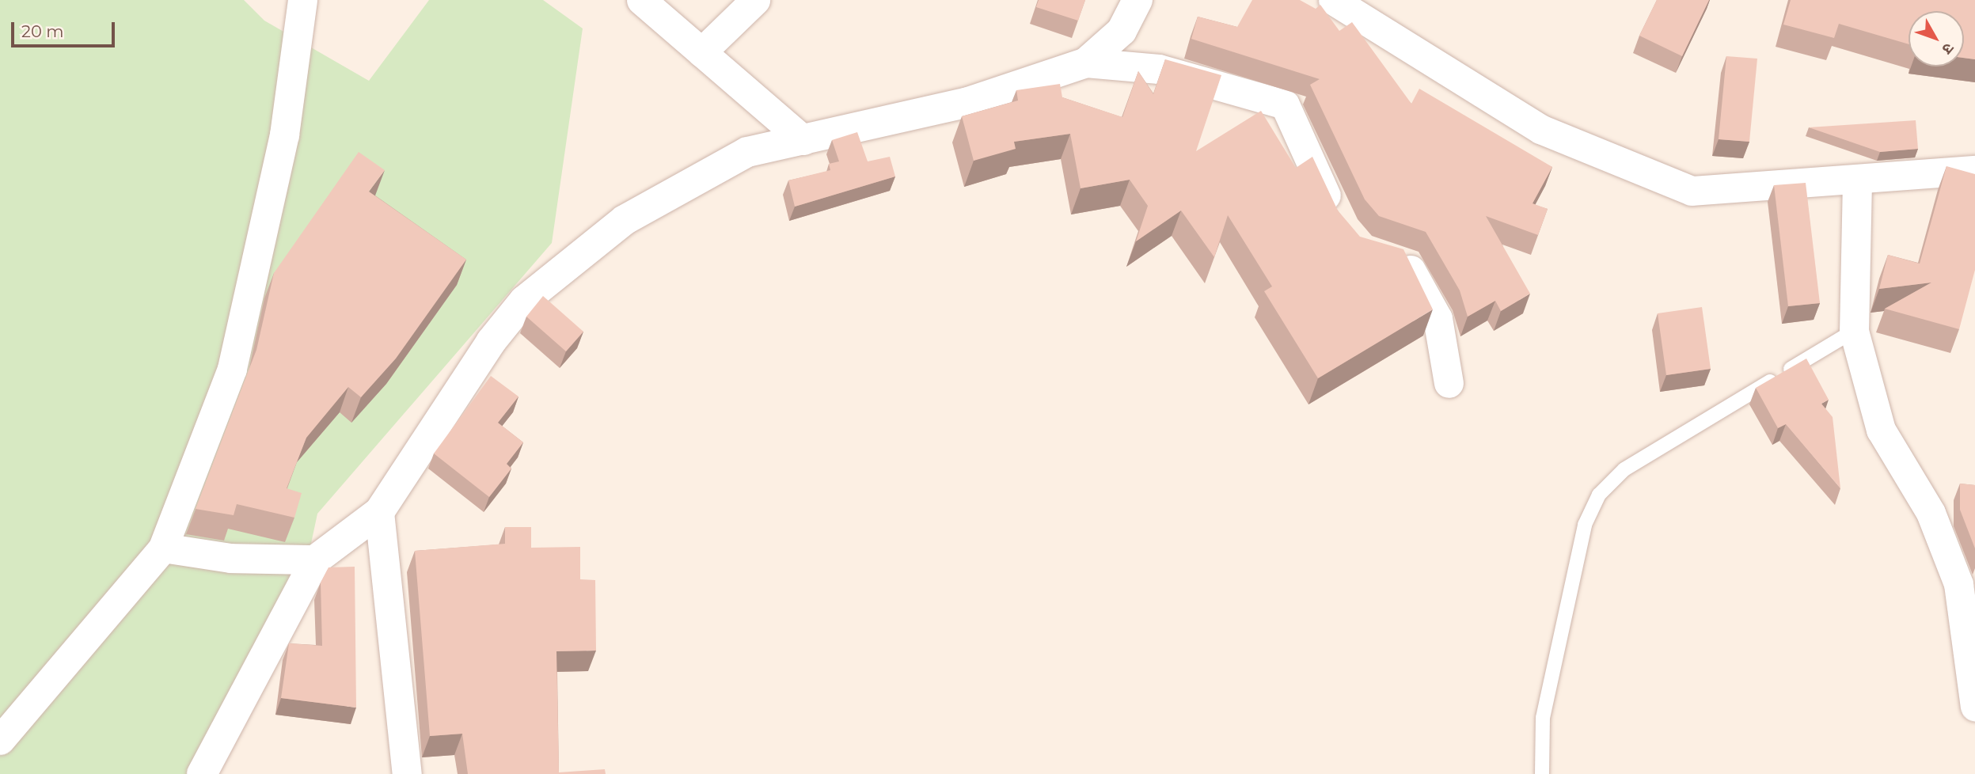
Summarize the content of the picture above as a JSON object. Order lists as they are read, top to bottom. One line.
{"scale_bar":"20 m","north":"bottom right"}
